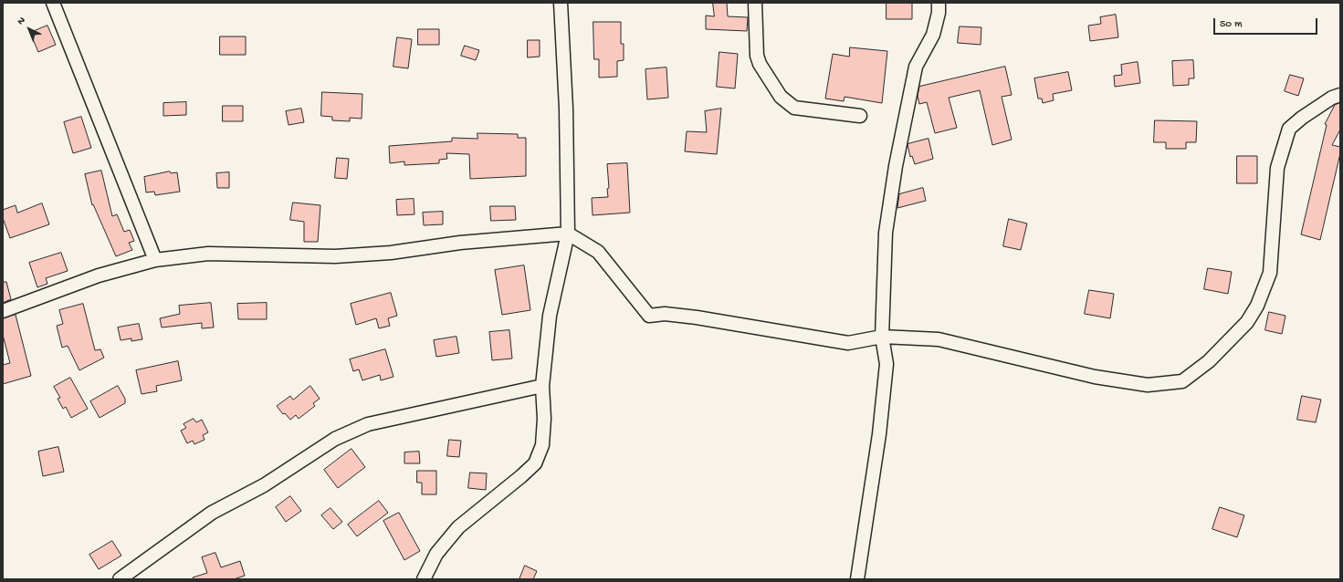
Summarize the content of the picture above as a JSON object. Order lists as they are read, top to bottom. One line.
{"scale_bar":"50 m","north":"top left"}
